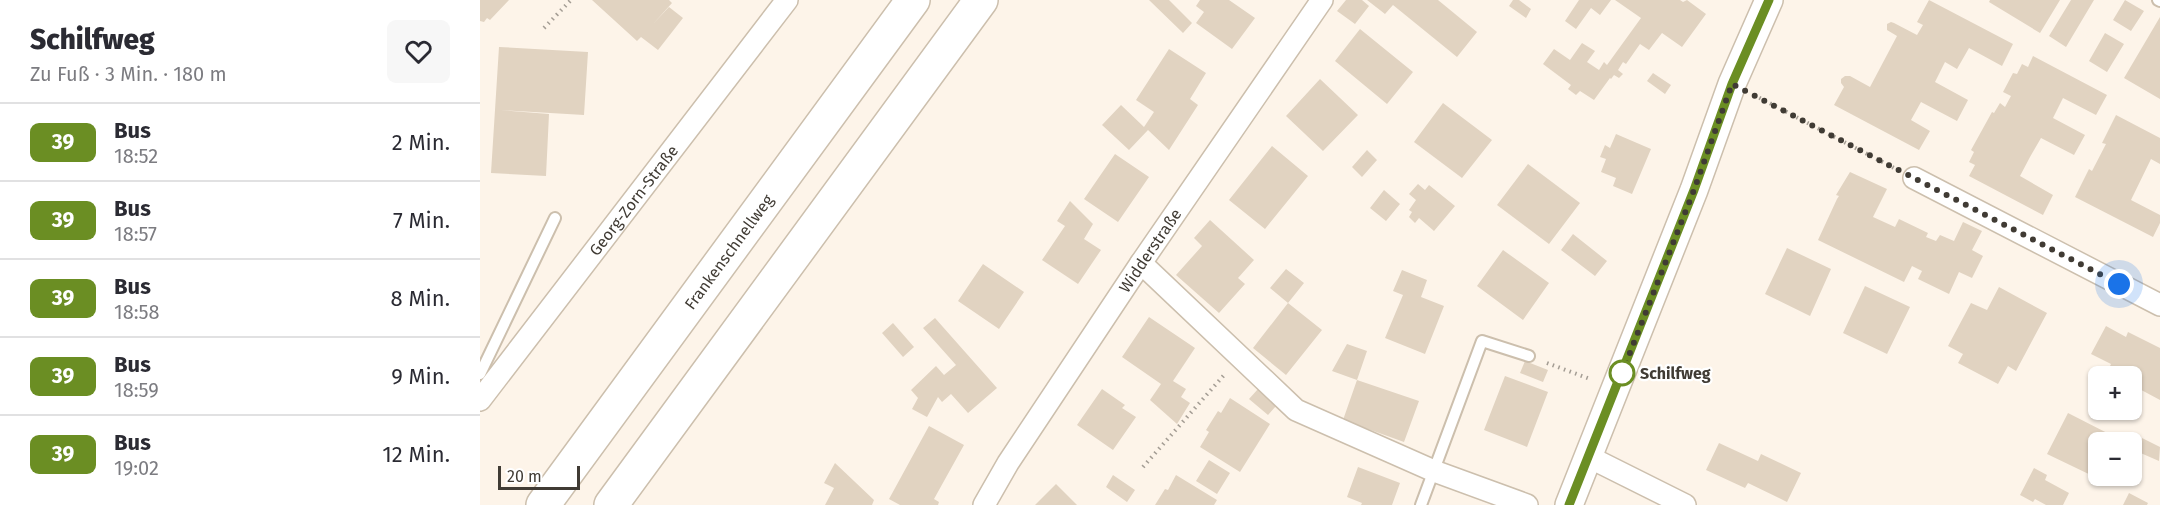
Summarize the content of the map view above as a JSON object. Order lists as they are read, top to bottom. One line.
{"streets":{"highway":["Frankenschnellweg"],"street":["Georg-Zorn-Straße","Widderstraße"]},"places":["Schilfweg"],"lines":["bus line 39"],"scale_bar":"20 m","page":{"heading":["Schilfweg","Zu Fuß · 3 Min. · 180 m"],"list":[{"mark":"39","name":"Bus","note":"18:52","value":"2 Min."},{"mark":"39","name":"Bus","note":"18:57","value":"7 Min."},{"mark":"39","name":"Bus","note":"18:58","value":"8 Min."},{"mark":"39","name":"Bus","note":"18:59","value":"9 Min."},{"mark":"39","name":"Bus","note":"19:02","value":"12 Min."}],"map_buttons":["+","−"],"scale":"20 m"}}
